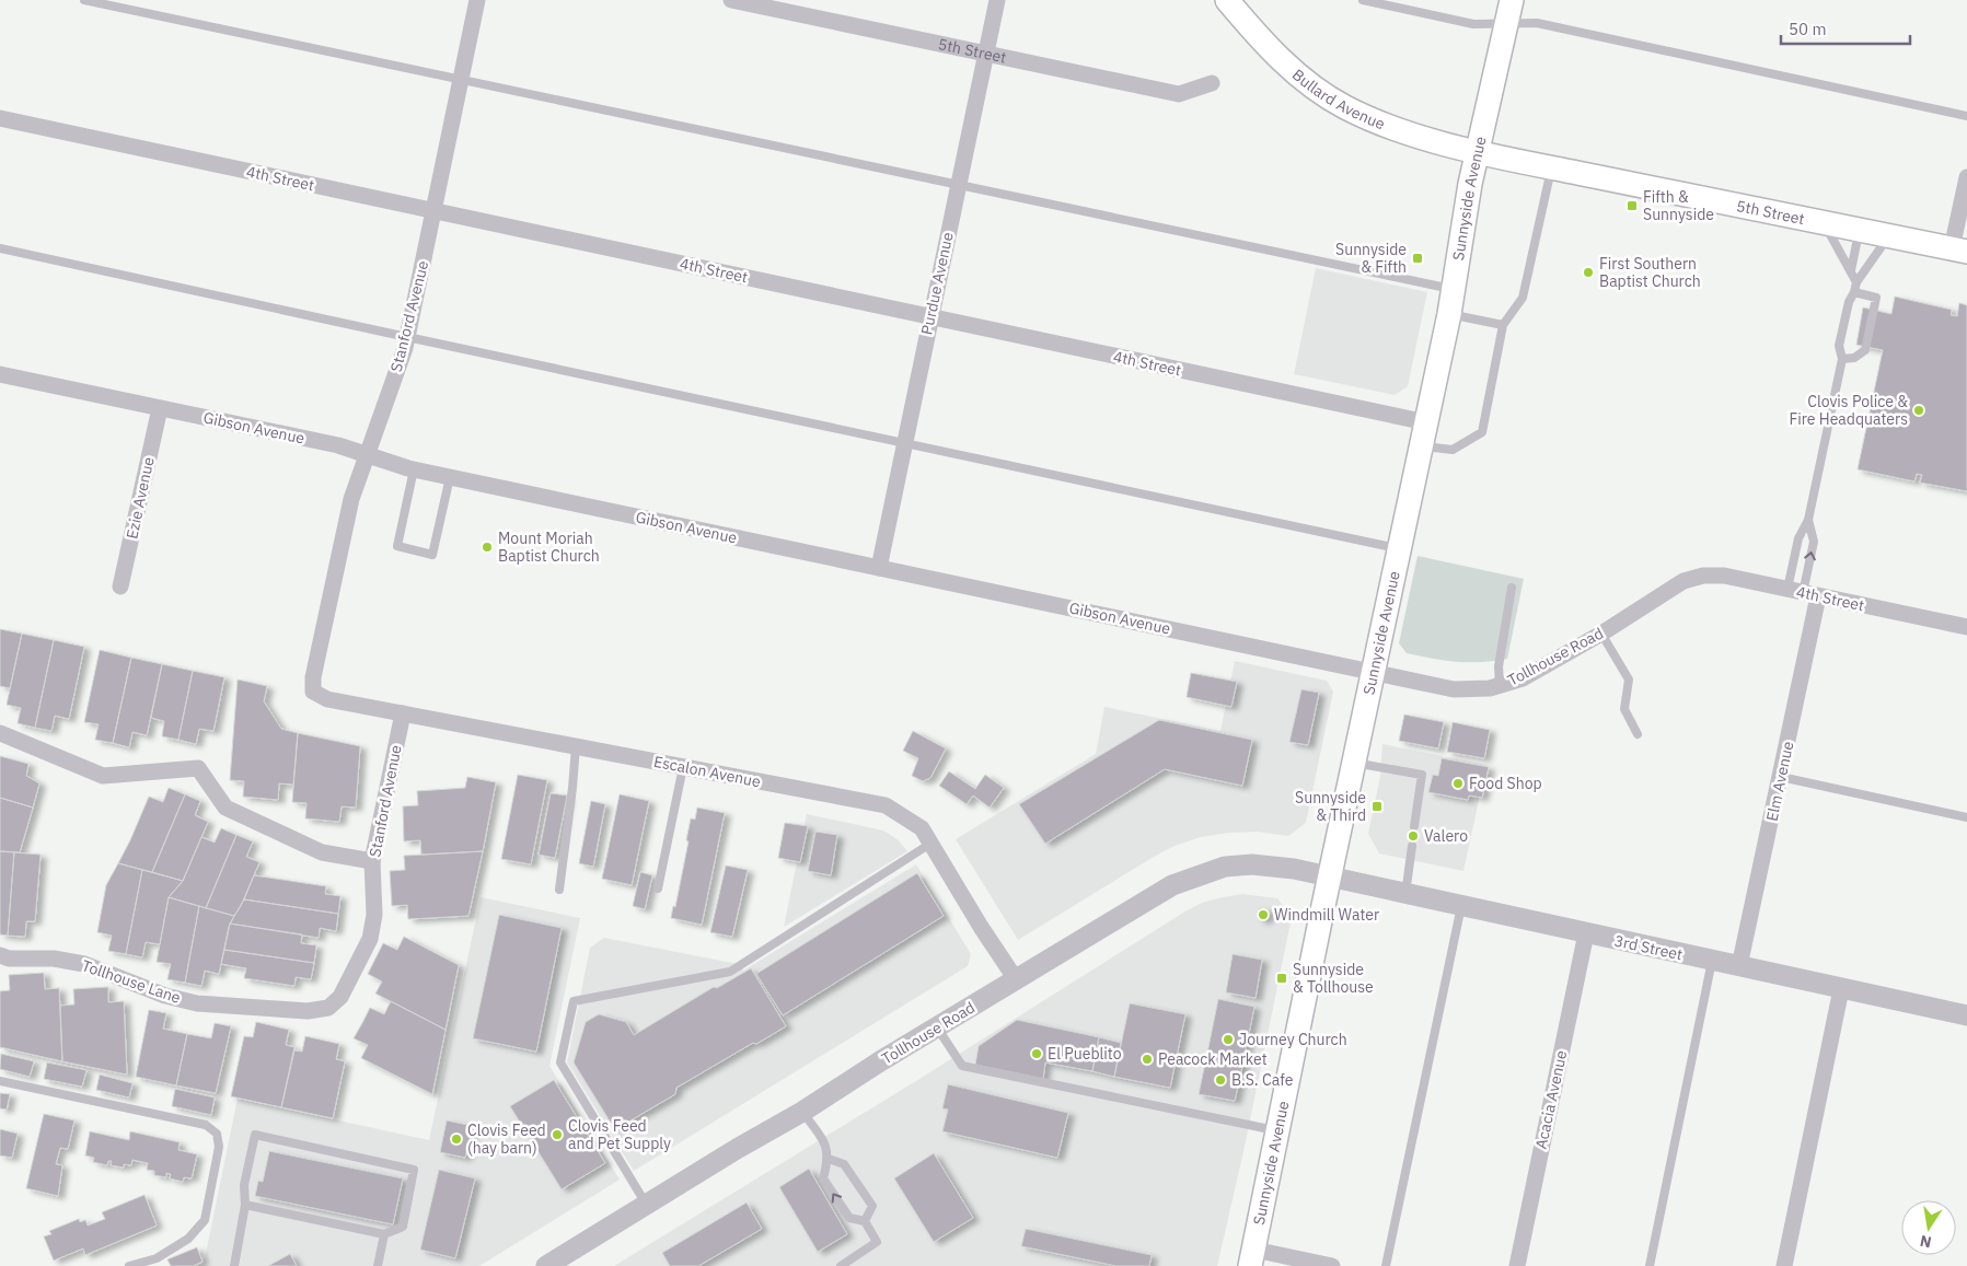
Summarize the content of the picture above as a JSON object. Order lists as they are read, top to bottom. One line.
{"streets":{"main road":["5th Street","Bullard Avenue","Sunnyside Avenue"],"street":["4th Street","Purdue Avenue","Stanford Avenue","Gibson Avenue","Ezie Avenue","Tollhouse Road","Escalon Avenue","Elm Avenue","3rd Street","Tollhouse Lane","Acacia Avenue"]},"crossings":[["5th Street","Bullard Avenue"],["5th Street","Sunnyside Avenue"],["5th Street","Purdue Avenue"],["Bullard Avenue","Sunnyside Avenue"],["4th Street","Sunnyside Avenue"],["4th Street","Purdue Avenue"],["4th Street","Stanford Avenue"],["4th Street","Tollhouse Road"],["4th Street","Elm Avenue"],["Sunnyside Avenue","Gibson Avenue"],["Sunnyside Avenue","Tollhouse Road"],["Sunnyside Avenue","3rd Street"],["Purdue Avenue","Gibson Avenue"],["Stanford Avenue","Gibson Avenue"],["Stanford Avenue","Escalon Avenue"],["Stanford Avenue","Tollhouse Lane"],["Gibson Avenue","Ezie Avenue"],["Gibson Avenue","Tollhouse Road"],["Tollhouse Road","Escalon Avenue"],["Tollhouse Road","3rd Street"],["Elm Avenue","3rd Street"],["3rd Street","Acacia Avenue"]],"places":{"transit":["Fifth & Sunnyside","Sunnyside & Fifth","Sunnyside & Third","Sunnyside & Tollhouse"],"other":["First Southern Baptist Church","Clovis Police & Fire Headquaters","Mount Moriah Baptist Church","Food Shop","Valero","Windmill Water","Journey Church","El Pueblito","Peacock Market","B.S. Cafe","Clovis Feed and Pet Supply","Clovis Feed (hay barn)"]},"scale_bar":"50 m","north":"bottom"}
